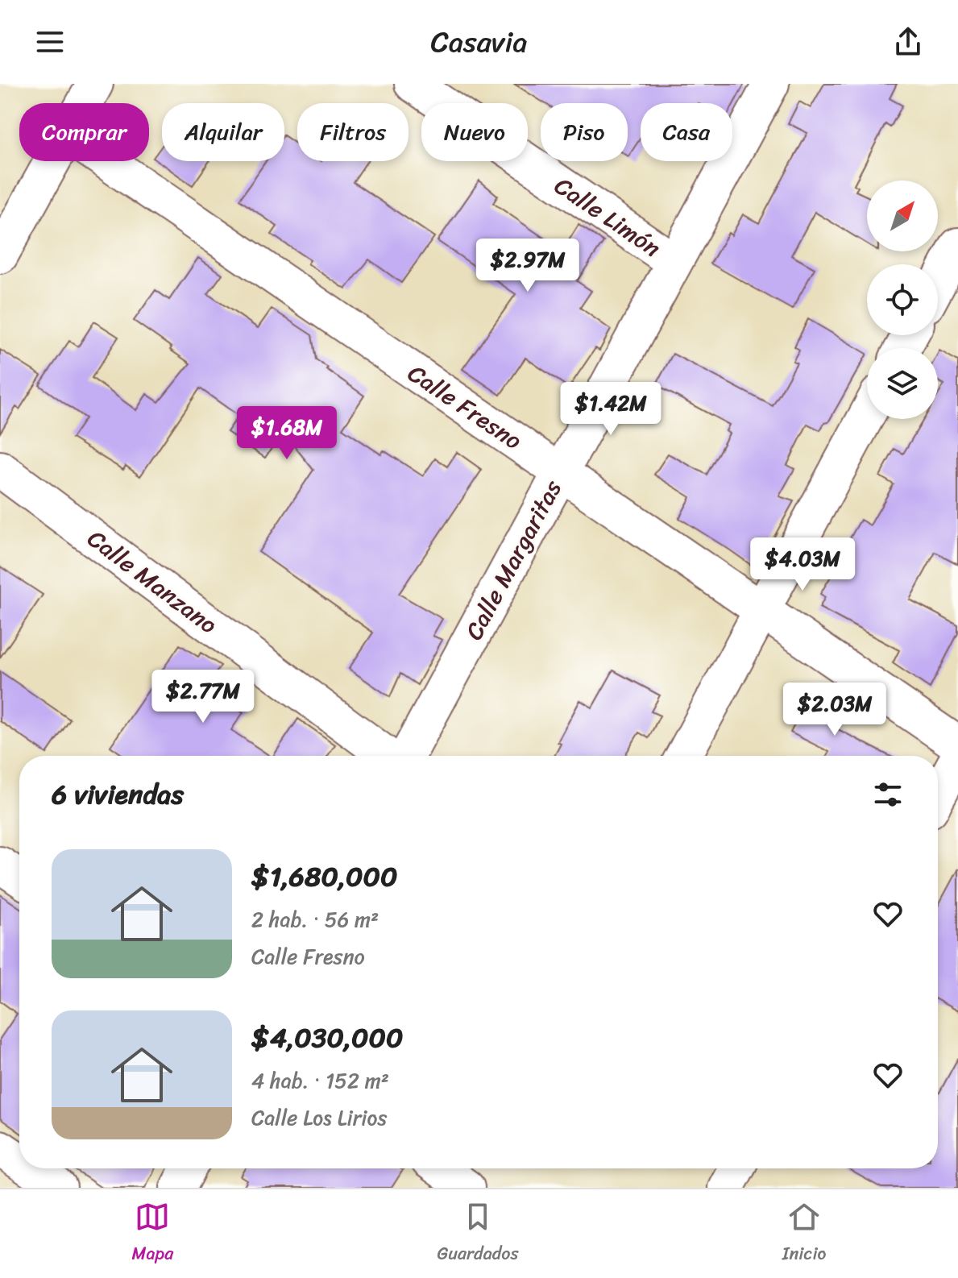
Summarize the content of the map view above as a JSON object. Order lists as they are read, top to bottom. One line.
{"streets":{"street":["Calle Limón","Calle Fresno","Calle Margaritas","Calle Manzano"]},"crossings":[["Calle Limón","Calle Margaritas"],["Calle Fresno","Calle Margaritas"]],"north":"top right","page":{"header":"Casavia","chip":["Comprar","Alquilar","Filtros","Nuevo","Piso","Casa"],"price":["$2.97M","$1.42M","$1.68M","$4.03M","$2.77M","$2.03M"],"heading":"6 viviendas","list":[{"name":"$1,680,000","note":"2 hab. · 56 m² · Calle Fresno"},{"name":"$4,030,000","note":"4 hab. · 152 m² · Calle Los Lirios"}],"tabs":["Mapa","Guardados","Inicio"]}}
